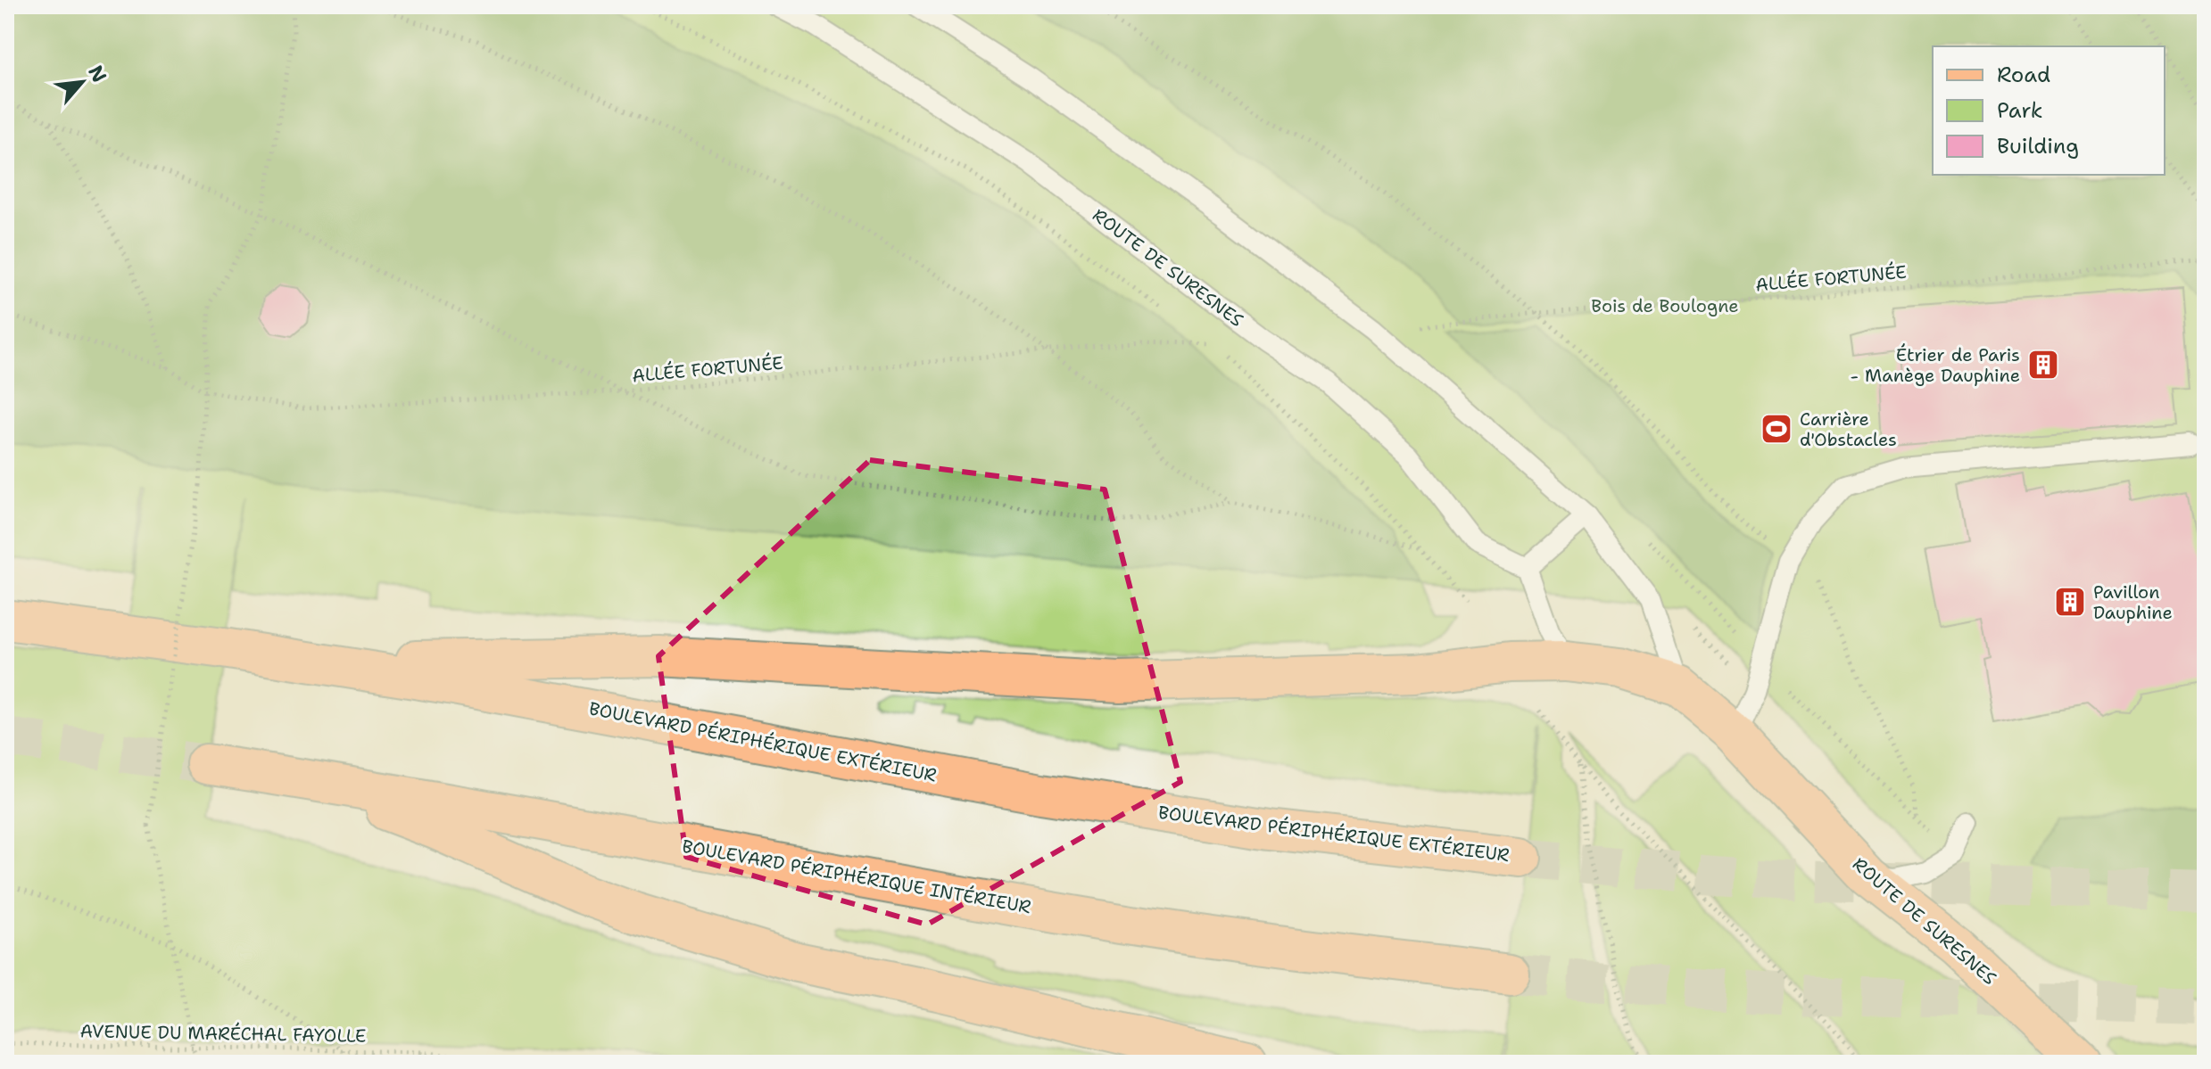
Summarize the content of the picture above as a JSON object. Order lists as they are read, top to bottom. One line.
{"streets":{"main road":["ROUTE DE SURESNES","BOULEVARD PÉRIPHÉRIQUE EXTÉRIEUR","BOULEVARD PÉRIPHÉRIQUE INTÉRIEUR"],"path":["ALLÉE FORTUNÉE","AVENUE DU MARÉCHAL FAYOLLE"]},"crossings":[["ROUTE DE SURESNES","BOULEVARD PÉRIPHÉRIQUE EXTÉRIEUR"]],"parks":["Bois de Boulogne"],"places":{"building":["Étrier de Paris - Manège Dauphine","Pavillon Dauphine"],"sports":["Carrière d'Obstacles"]},"legend":["Road","Park","Building"],"north":"top right"}
